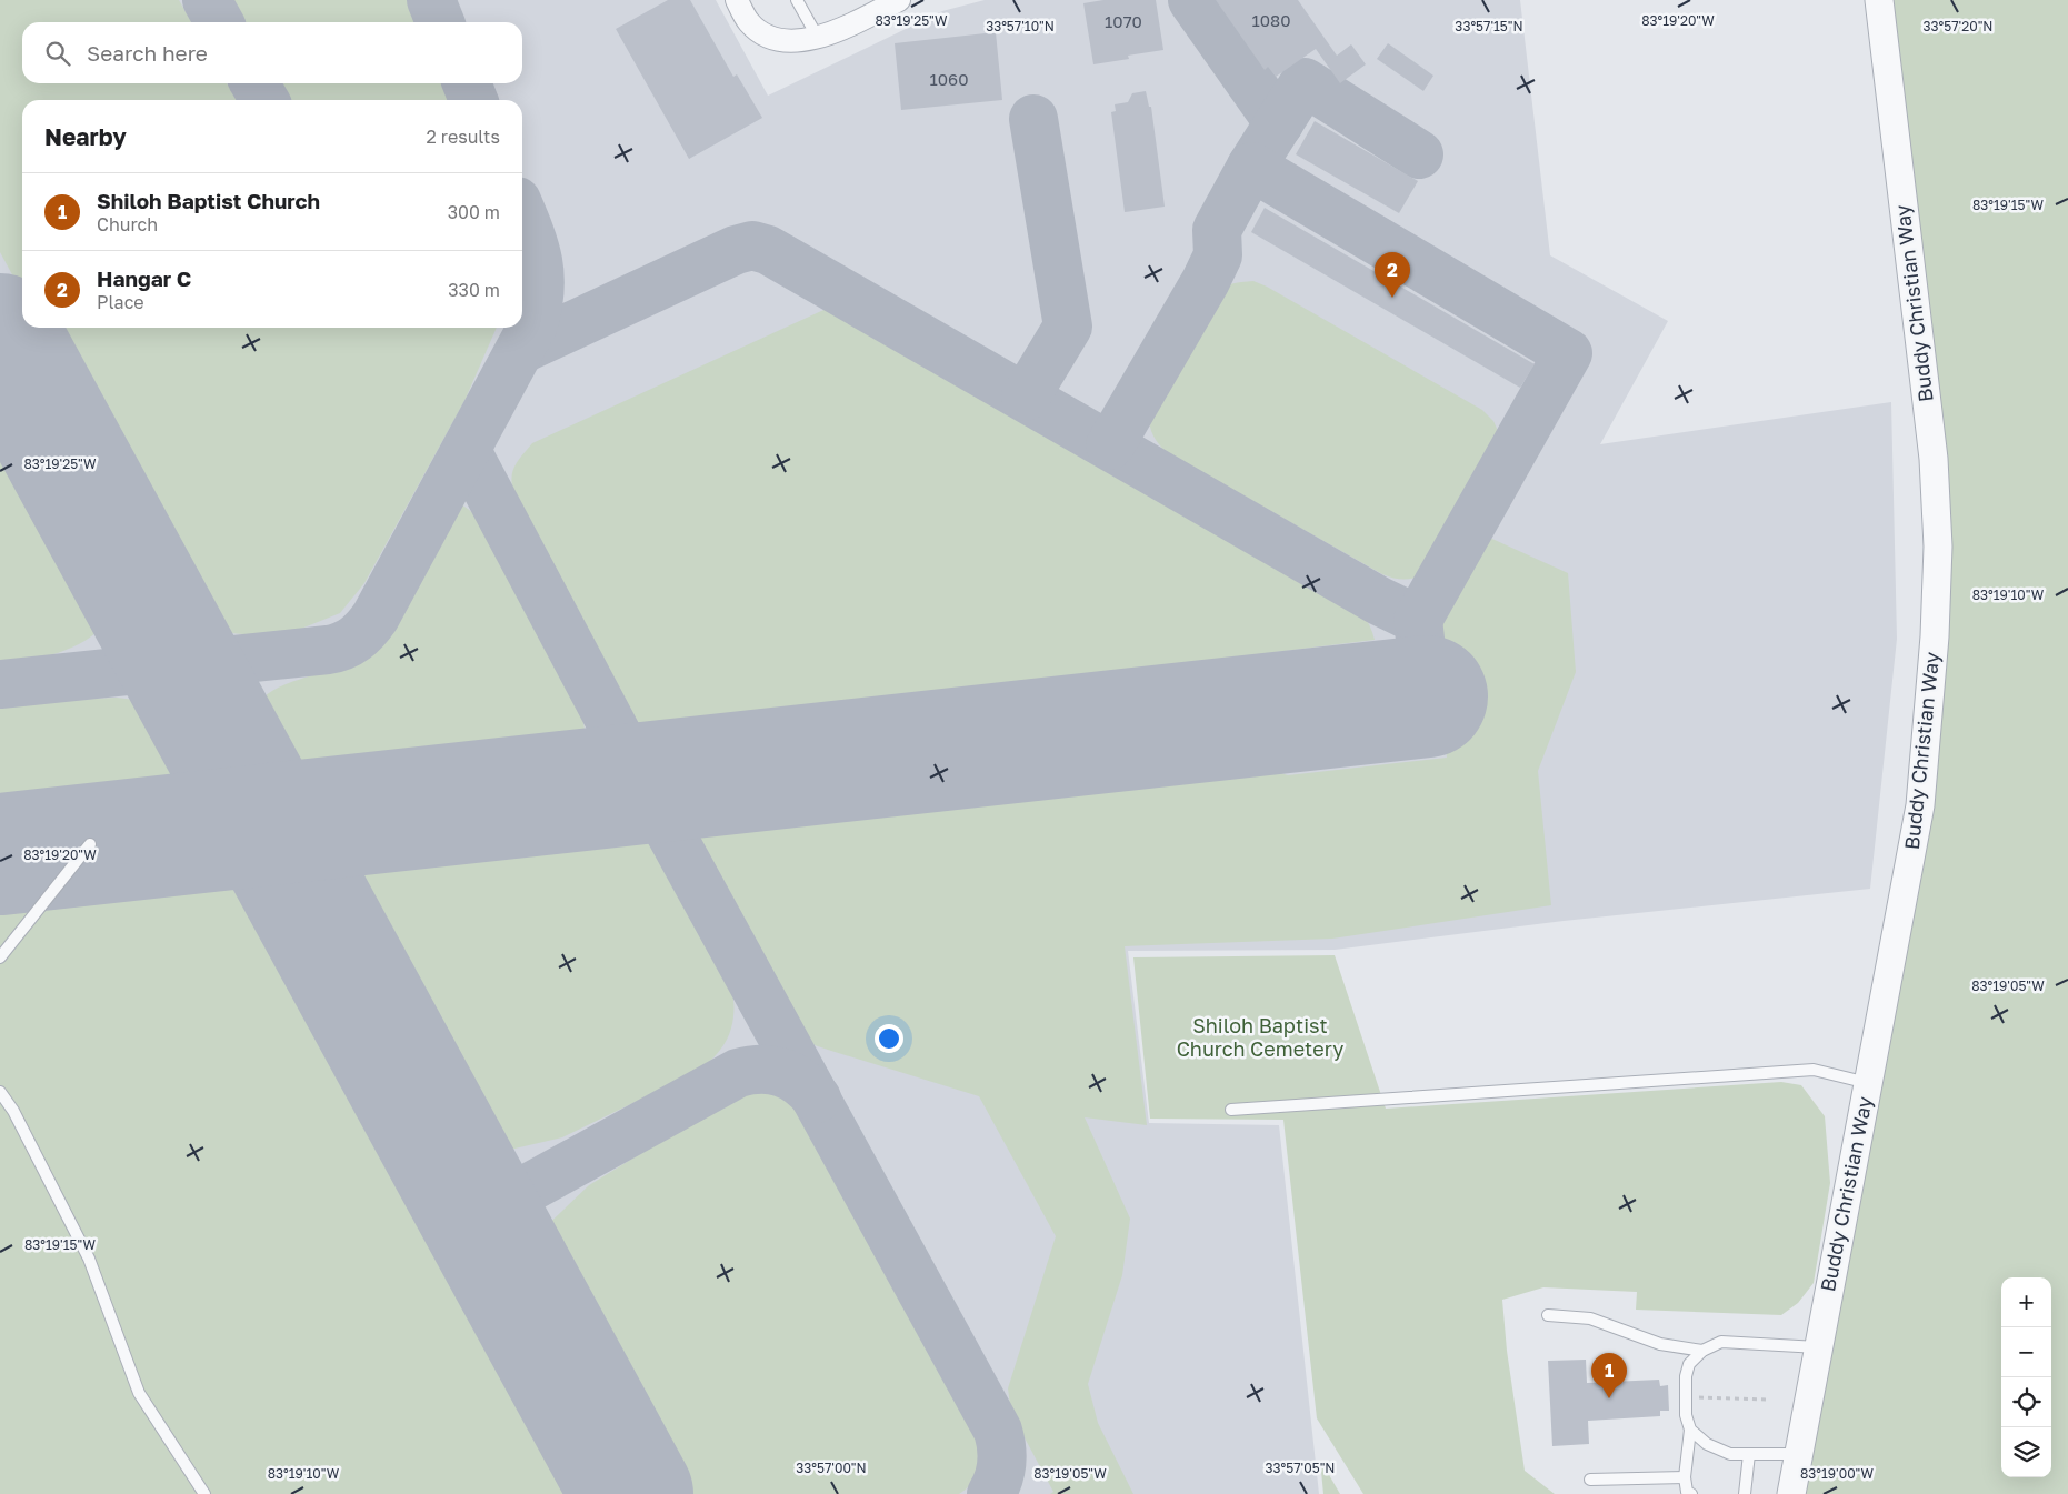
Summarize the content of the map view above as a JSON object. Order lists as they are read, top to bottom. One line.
{"streets":{"street":["Buddy Christian Way"]},"parks":["Shiloh Baptist Church Cemetery"],"house_numbers":["1080","1070","1060"],"page":{"search":"Search here","heading":["Nearby","2 results"],"list":[{"mark":"1","name":"Shiloh Baptist Church","note":"Church","value":"300 m"},{"mark":"2","name":"Hangar C","note":"Place","value":"330 m"}],"pins":["2","1"],"map_buttons":["+","−"]},"coordinates":["83°19'25\"W","83°19'20\"W","33°57'10\"N","33°57'15\"N","33°57'20\"N","83°19'15\"W","83°19'10\"W","83°19'05\"W","33°57'00\"N","33°57'05\"N","83°19'00\"W"]}
